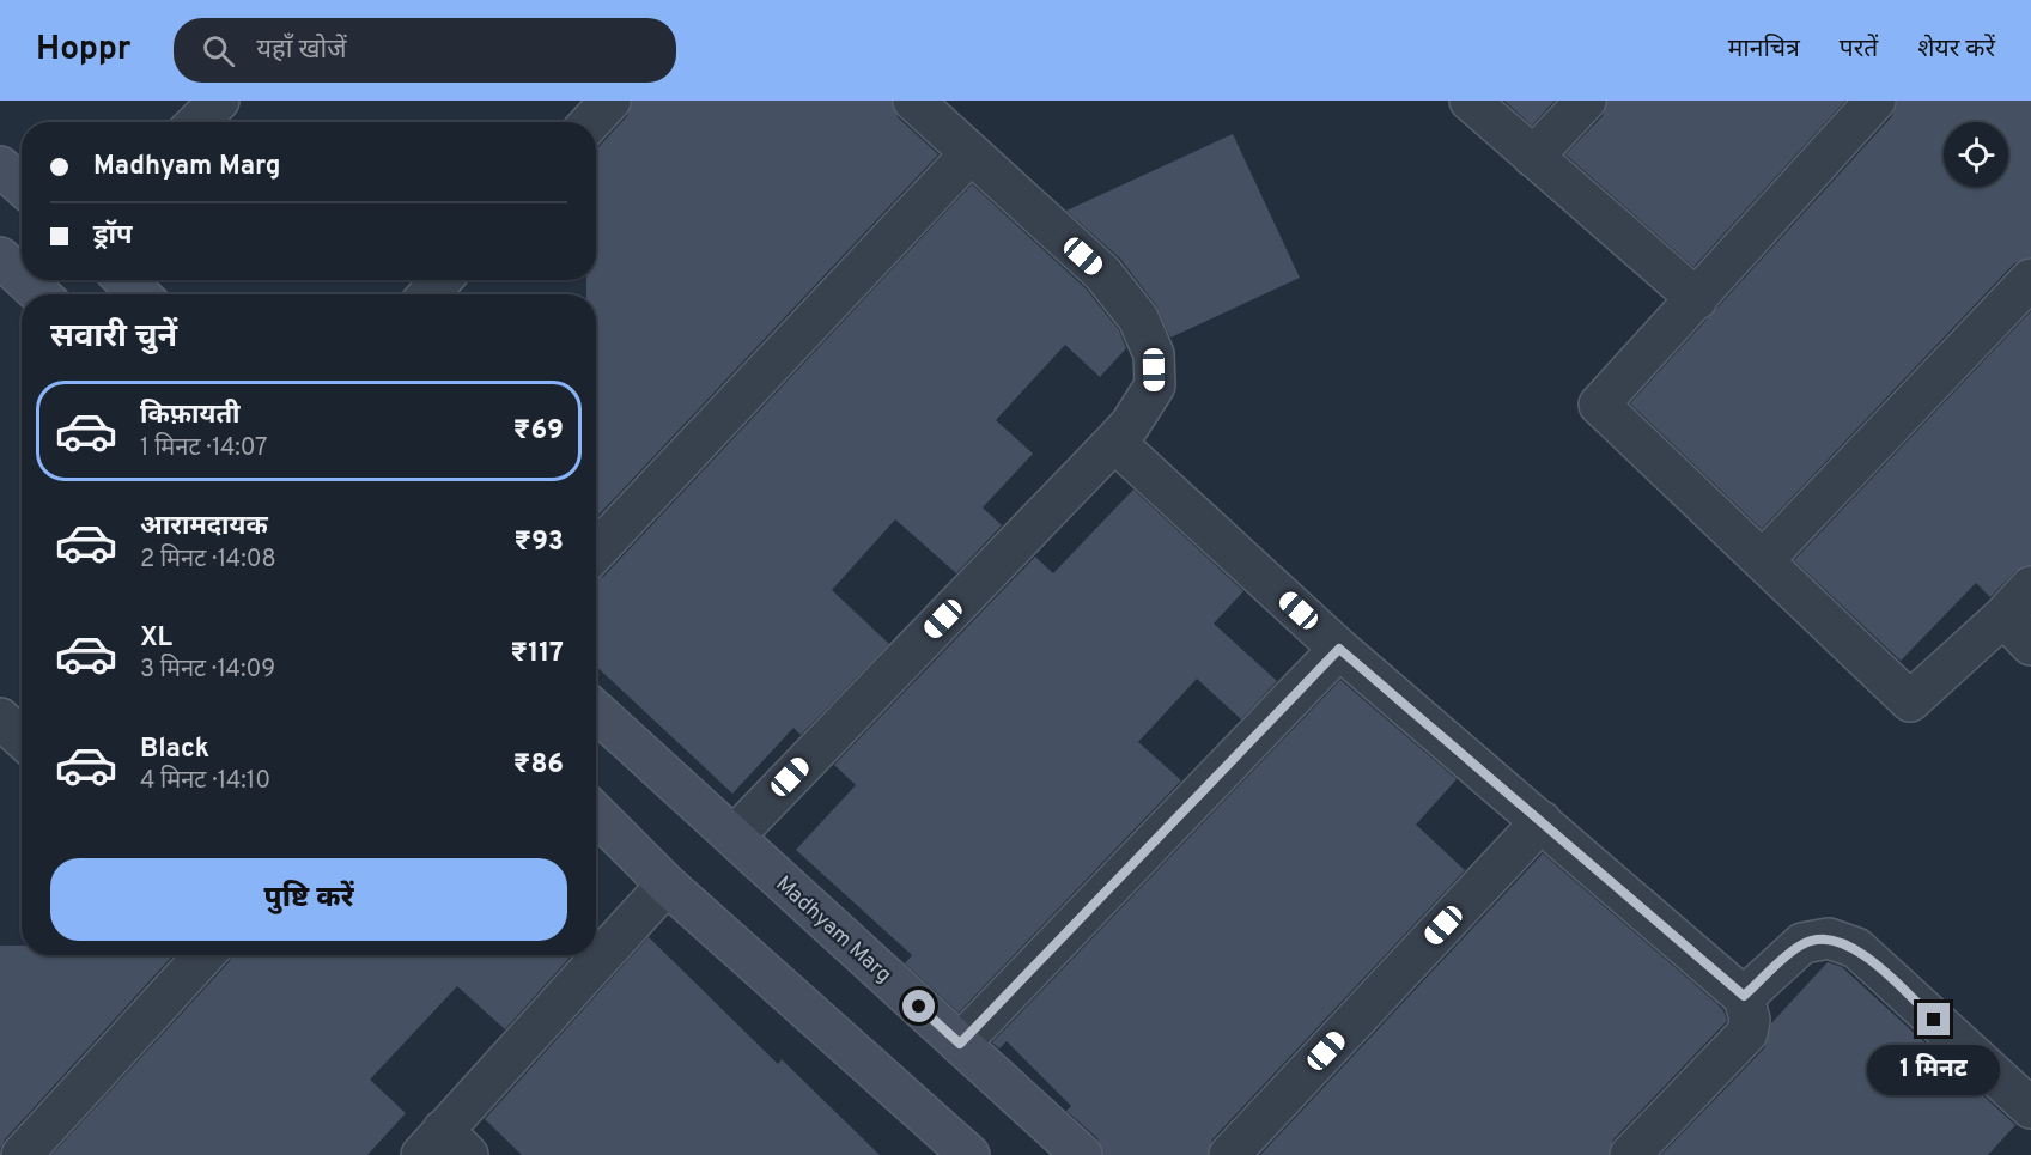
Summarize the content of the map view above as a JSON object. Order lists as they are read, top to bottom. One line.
{"streets":{"street":["Madhyam Marg"]},"page":{"header":"Hoppr","search":"यहाँ खोजें","nav":["मानचित्र","परतें","शेयर करें"],"banner":["Madhyam Marg","ड्रॉप"],"heading":"सवारी चुनें","list":[{"name":"किफ़ायती","note":"1 मिनट · 14:07","value":"₹69"},{"name":"आरामदायक","note":"2 मिनट · 14:08","value":"₹93"},{"name":"XL","note":"3 मिनट · 14:09","value":"₹117"},{"name":"Black","note":"4 मिनट · 14:10","value":"₹86"}],"buttons":"पुष्टि करें","bubble":"1 मिनट"}}
